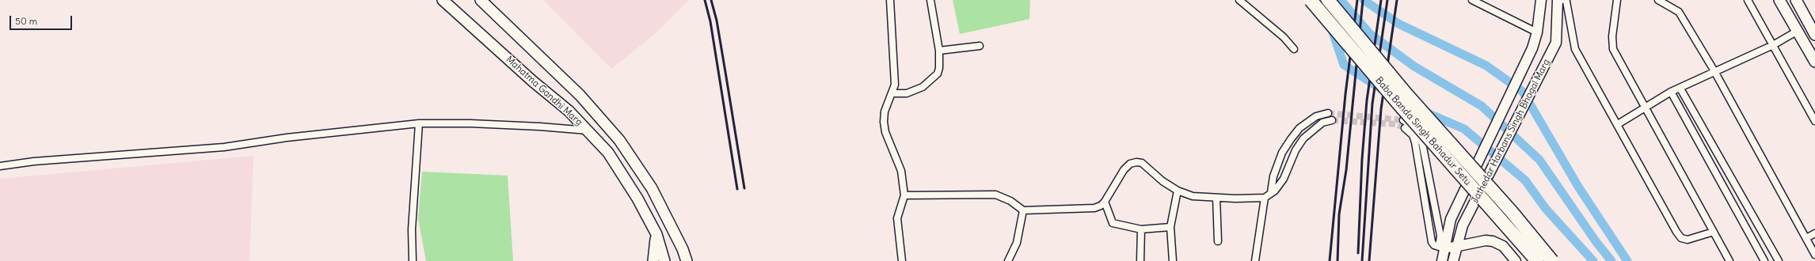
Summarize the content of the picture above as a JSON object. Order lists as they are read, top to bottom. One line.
{"streets":{"highway":["Baba Banda Singh Bahadur Setu"],"main road":["Mahatma Gandhi Marg"],"street":["Jathedar Harbans Singh Bhogal Marg"]},"scale_bar":"50 m"}
